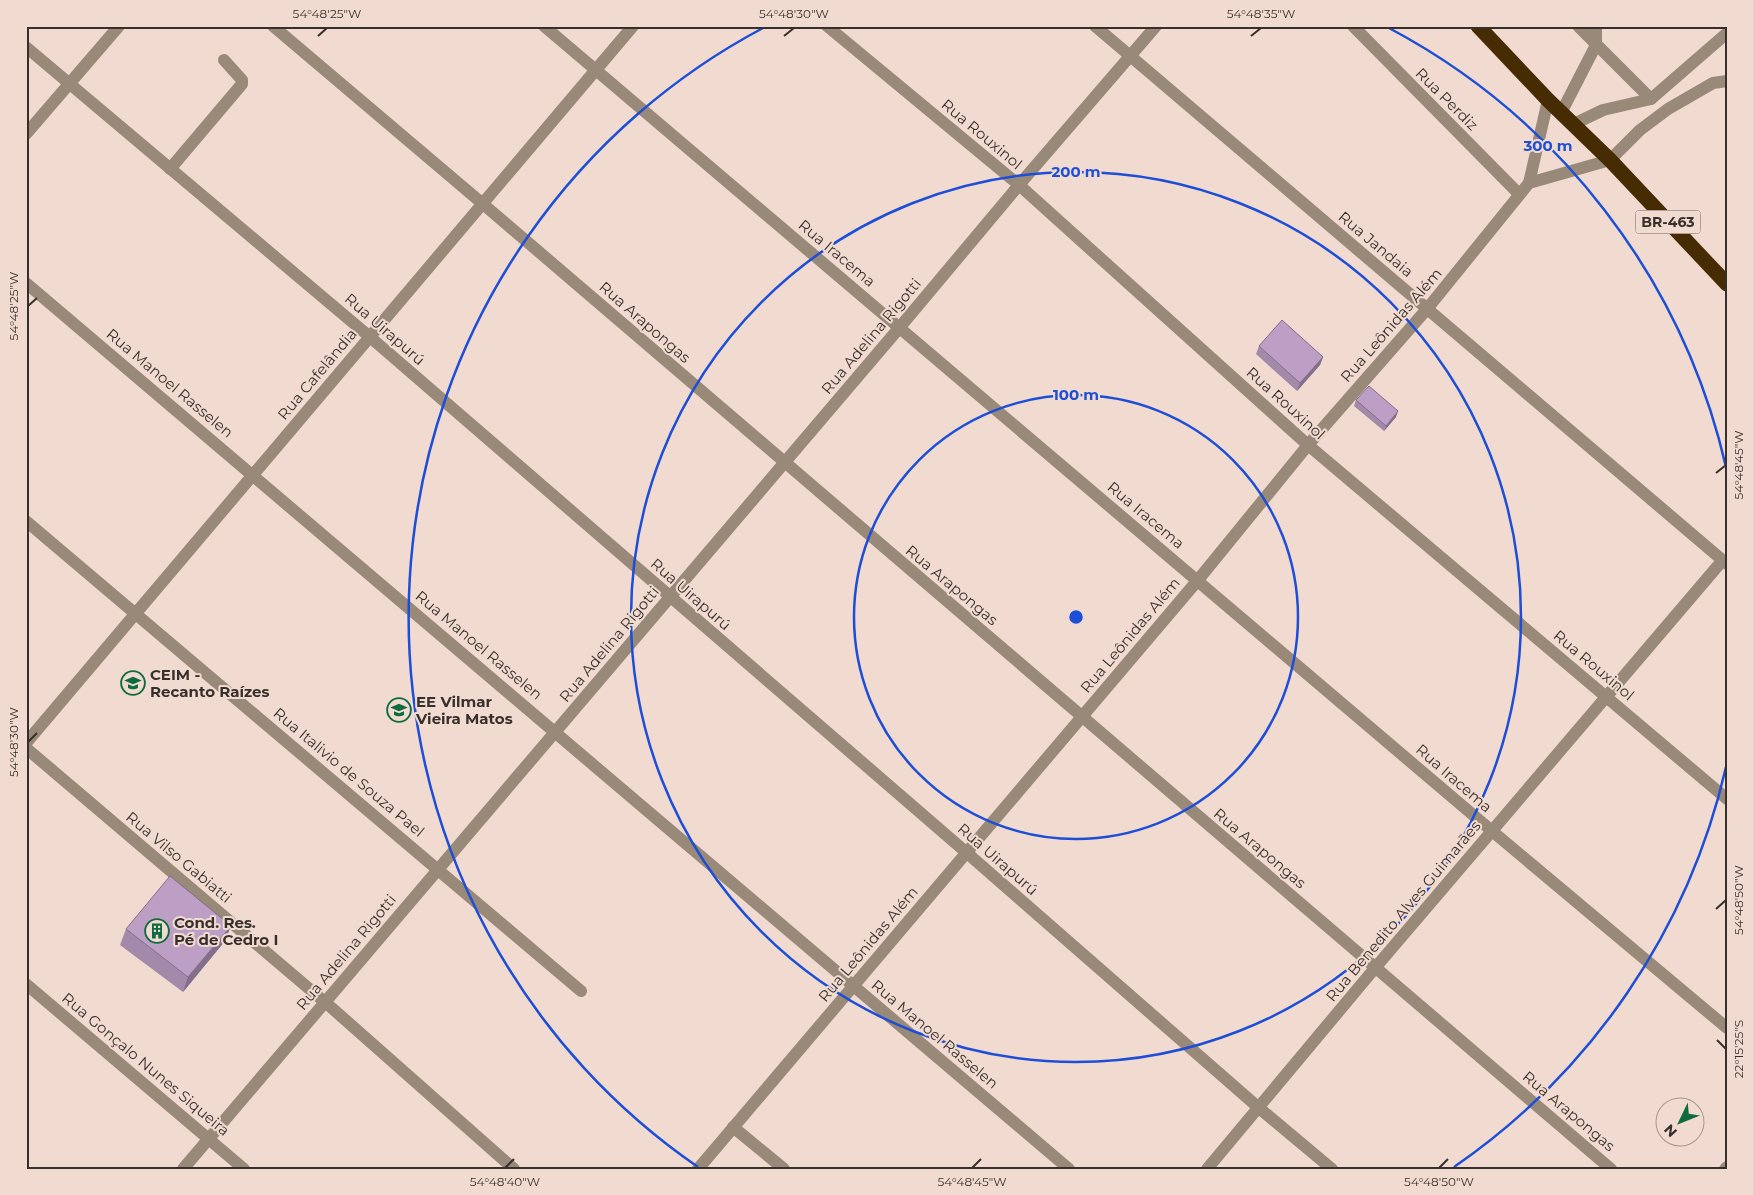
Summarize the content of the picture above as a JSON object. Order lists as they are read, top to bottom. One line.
{"streets":{"highway":["BR-463"],"street":["Rua Perdiz","Rua Rouxinol","Rua Jandaia","Rua Iracema","Rua Arapongas","Rua Leônidas Além","Rua Uirapurú","Rua Adelina Rigotti","Rua Cafelândia","Rua Manoel Rasselen","Rua Italivio de Souza Pael","Rua Vilso Gabiatti","Rua Benedito Alves Guimarães","Rua Gonçalo Nunes Siqueira"]},"crossings":[["Rua Perdiz","Rua Leônidas Além"],["Rua Rouxinol","Rua Leônidas Além"],["Rua Rouxinol","Rua Adelina Rigotti"],["Rua Rouxinol","Rua Benedito Alves Guimarães"],["Rua Jandaia","Rua Leônidas Além"],["Rua Jandaia","Rua Adelina Rigotti"],["Rua Jandaia","Rua Benedito Alves Guimarães"],["Rua Iracema","Rua Leônidas Além"],["Rua Iracema","Rua Adelina Rigotti"],["Rua Iracema","Rua Cafelândia"],["Rua Iracema","Rua Benedito Alves Guimarães"],["Rua Arapongas","Rua Leônidas Além"],["Rua Arapongas","Rua Adelina Rigotti"],["Rua Arapongas","Rua Cafelândia"],["Rua Arapongas","Rua Benedito Alves Guimarães"],["Rua Leônidas Além","Rua Uirapurú"],["Rua Leônidas Além","Rua Manoel Rasselen"],["Rua Uirapurú","Rua Adelina Rigotti"],["Rua Uirapurú","Rua Cafelândia"],["Rua Uirapurú","Rua Benedito Alves Guimarães"],["Rua Adelina Rigotti","Rua Manoel Rasselen"],["Rua Adelina Rigotti","Rua Italivio de Souza Pael"],["Rua Adelina Rigotti","Rua Vilso Gabiatti"],["Rua Adelina Rigotti","Rua Gonçalo Nunes Siqueira"],["Rua Cafelândia","Rua Manoel Rasselen"],["Rua Cafelândia","Rua Italivio de Souza Pael"]],"places":{"school or university":["CEIM - Recanto Raízes","EE Vilmar Vieira Matos"],"building":["Cond. Res. Pé de Cedro I"]},"north":"bottom left","coordinates":["54°48'25\"W","54°48'30\"W","54°48'35\"W","54°48'45\"W","54°48'50\"W","22°15'25\"S","54°48'40\"W"],"rings":["300 m","200 m","100 m"]}
